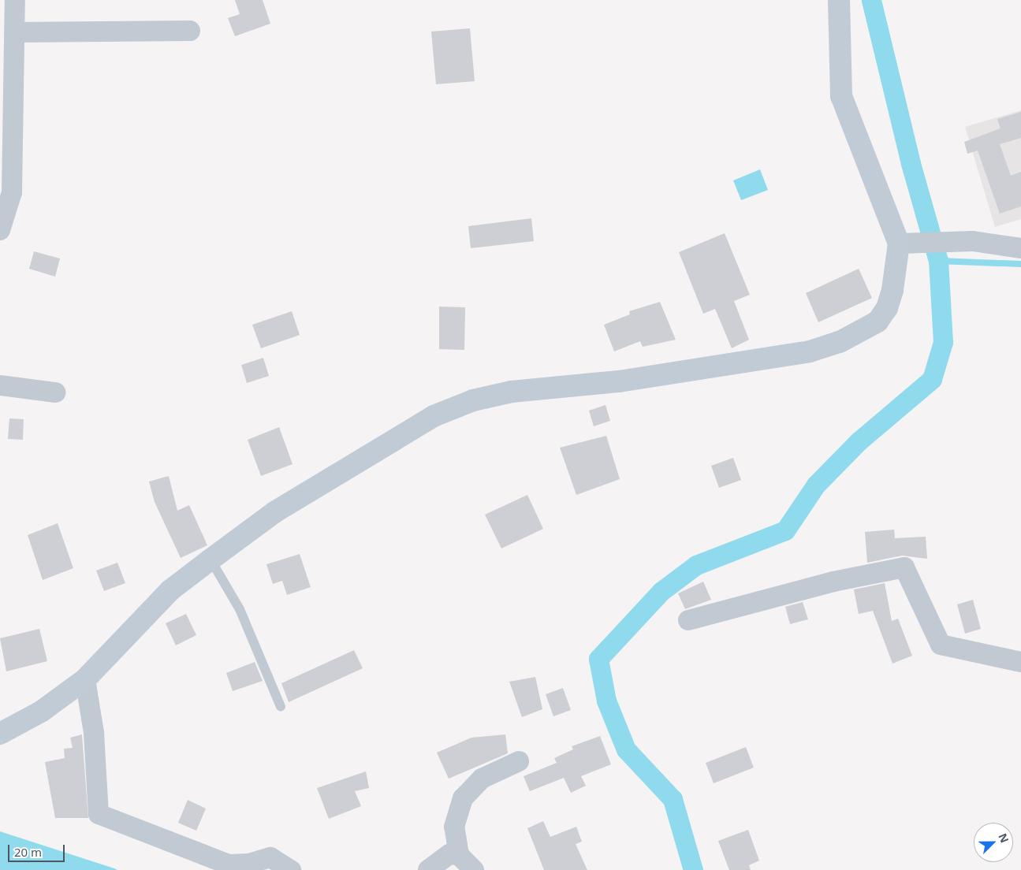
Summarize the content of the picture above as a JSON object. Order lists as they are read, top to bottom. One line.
{"scale_bar":"20 m","north":"top right"}
